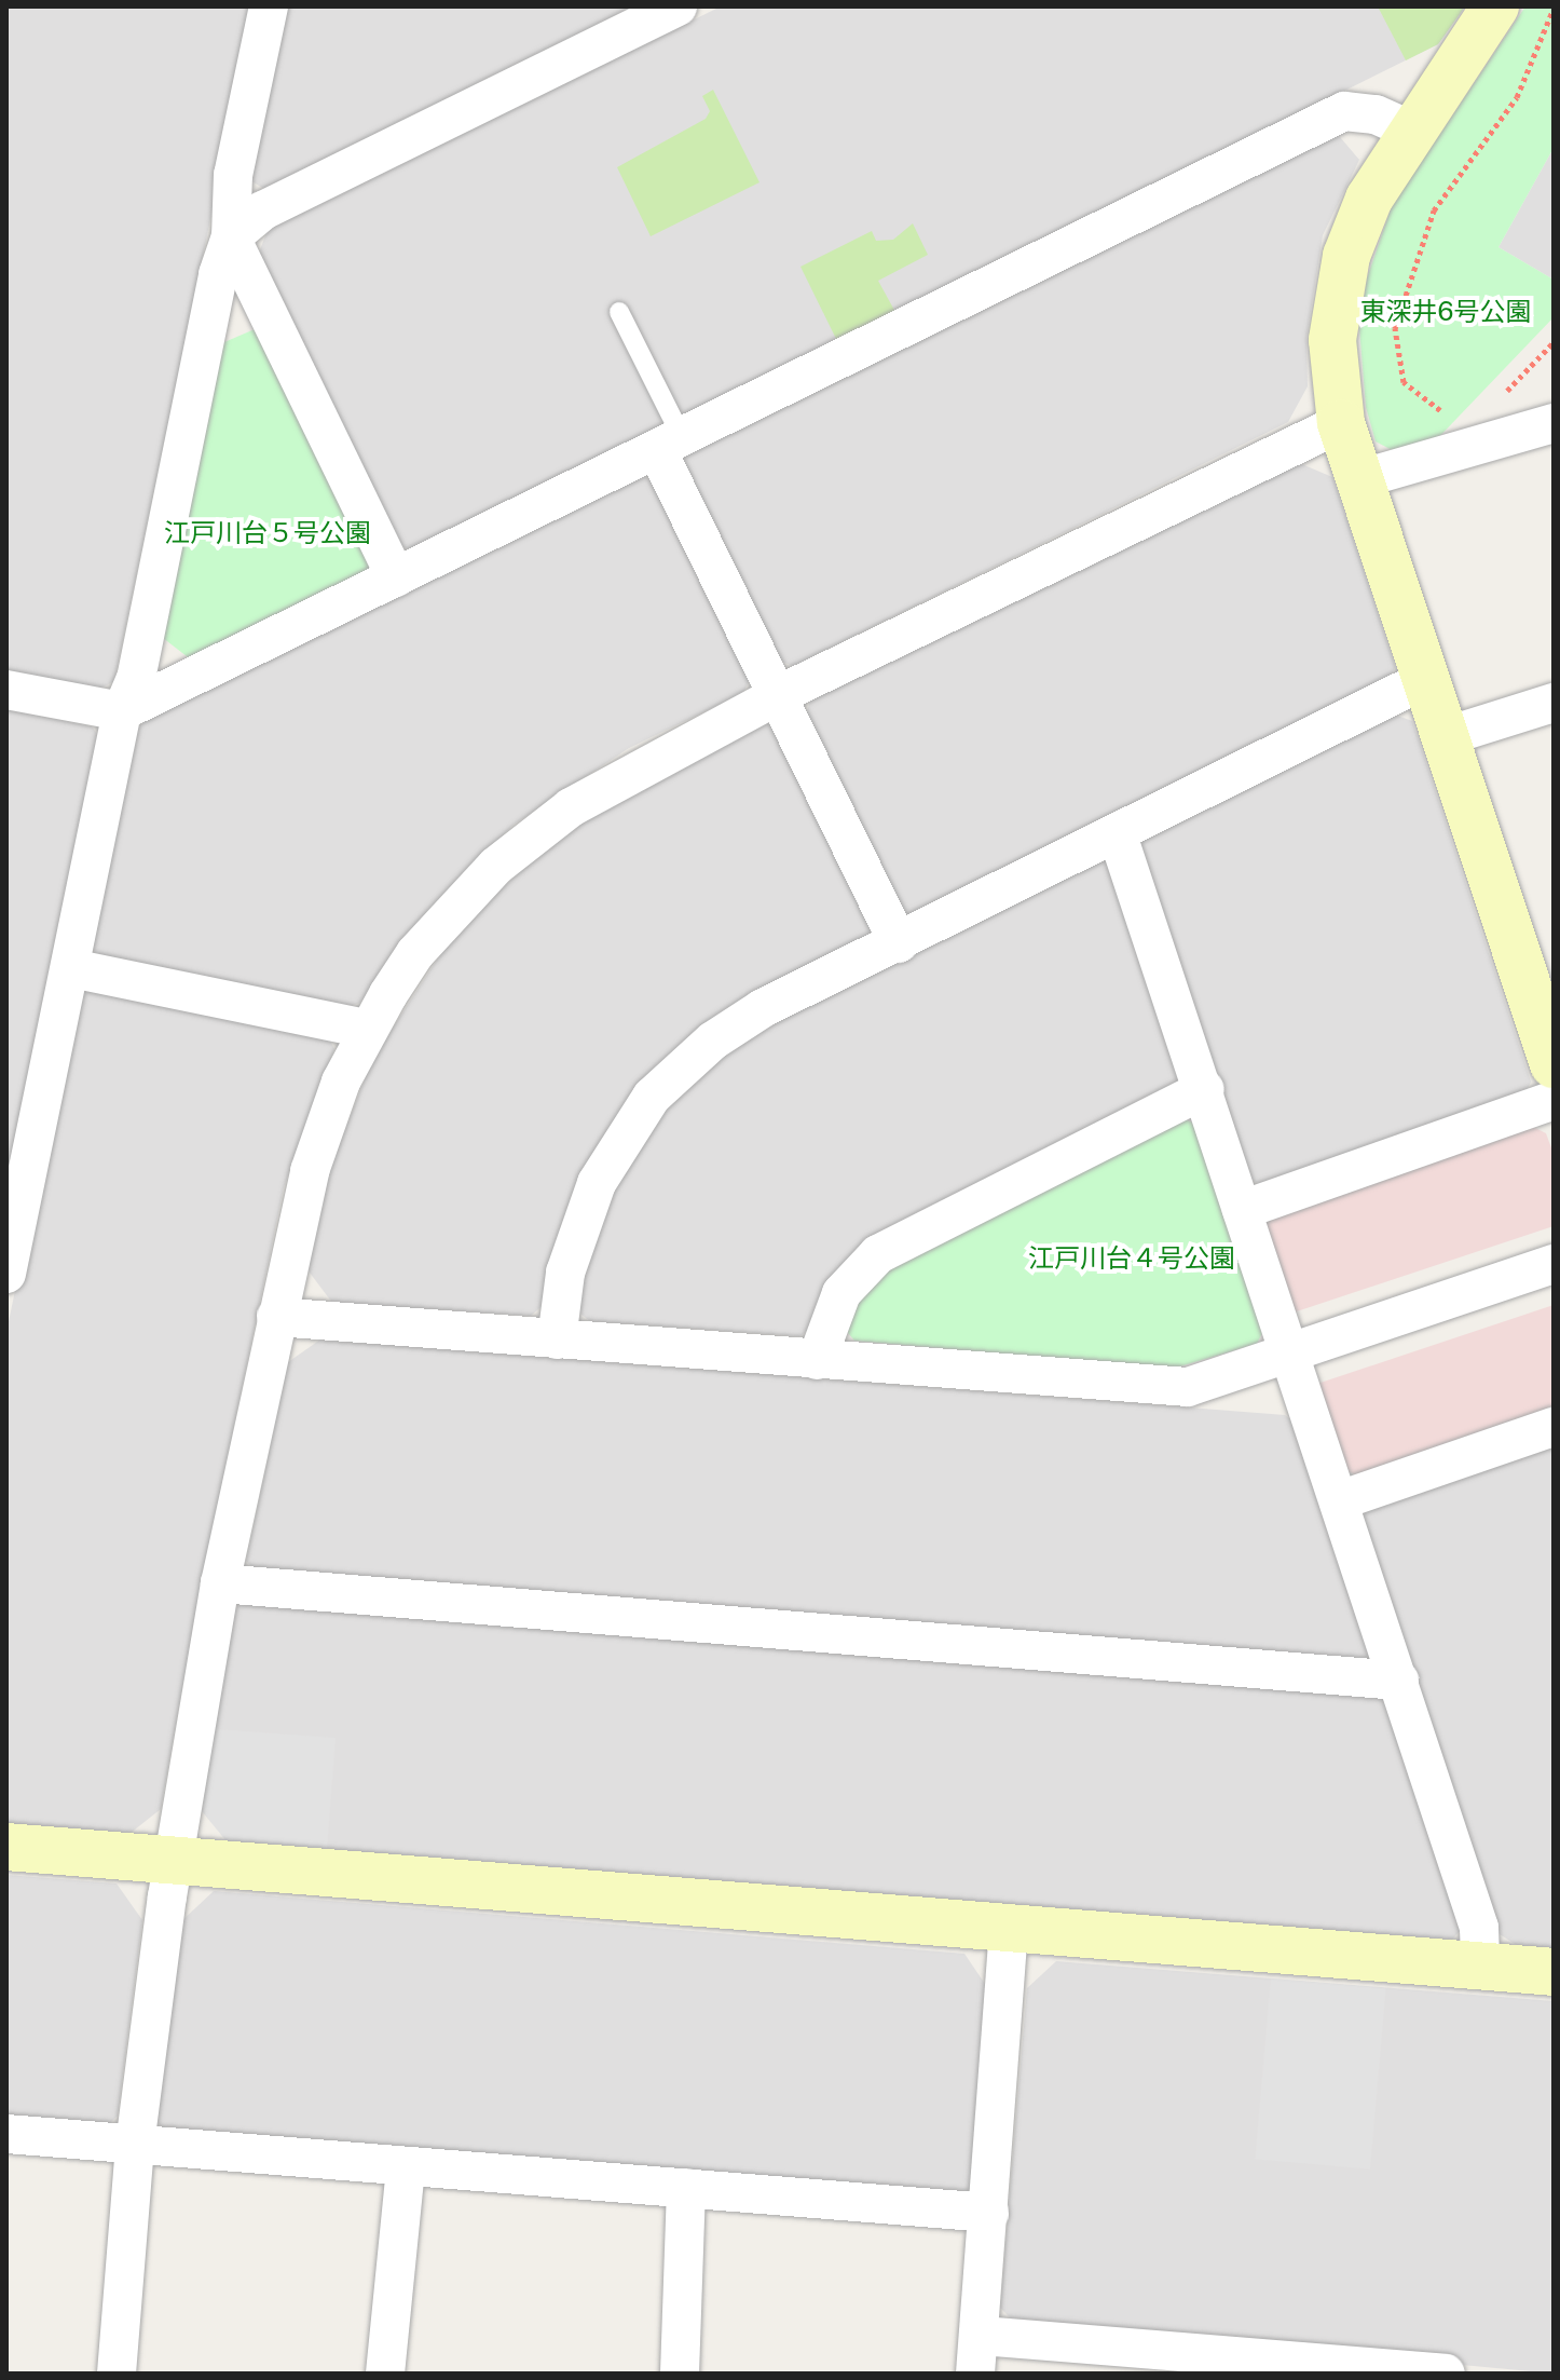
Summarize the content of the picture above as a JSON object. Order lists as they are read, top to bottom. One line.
{"parks":["東深井6号公園","江戸川台５号公園","江戸川台４号公園"]}
